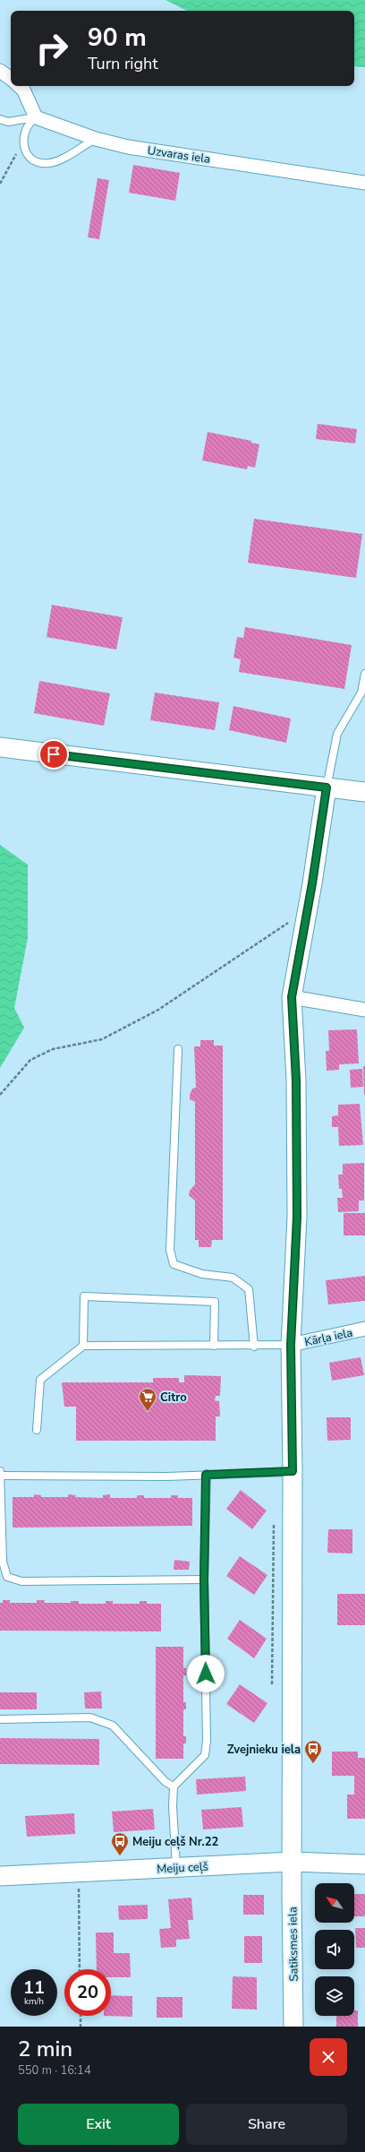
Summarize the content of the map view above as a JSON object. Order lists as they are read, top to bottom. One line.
{"streets":{"street":["Uzvaras iela","Kārļa iela","Meiju ceļš","Satiksmes iela"]},"crossings":[["Meiju ceļš","Satiksmes iela"]],"places":{"supermarket":["Citro"],"bus stop":["Zvejnieku iela","Meiju ceļš Nr.22"]},"north":"top left","page":{"turn":["90 m","Turn right"],"speed":"11 km/h","limit":"20","heading":["2 min","550 m · 16:14"],"buttons":["Exit","Share"]}}
